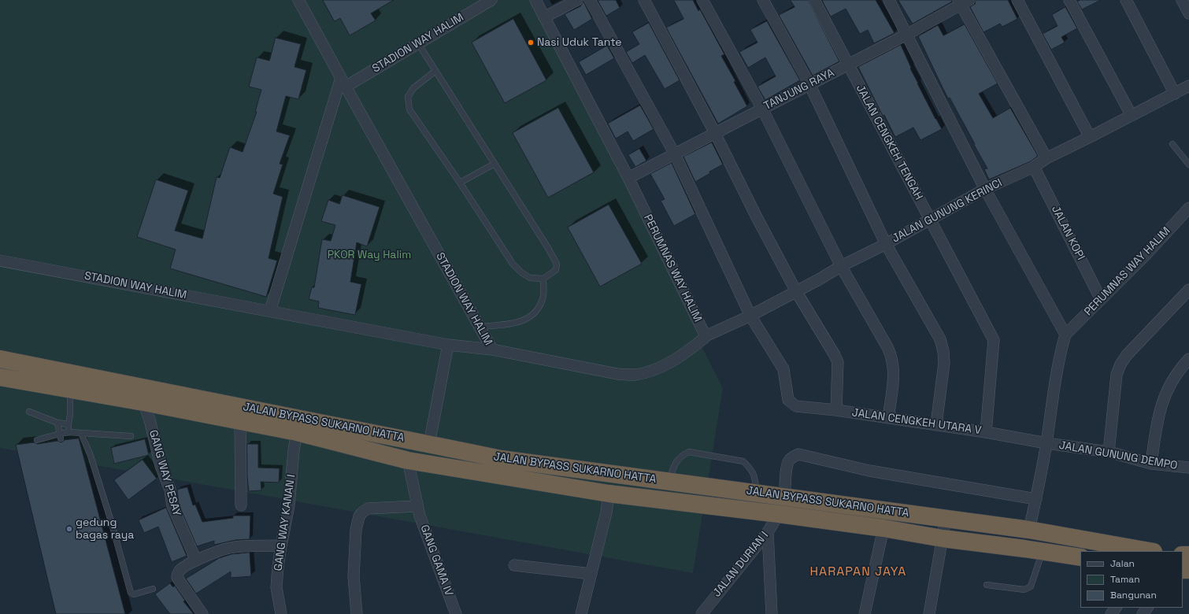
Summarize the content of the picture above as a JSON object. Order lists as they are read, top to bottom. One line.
{"streets":{"highway":["JALAN BYPASS SUKARNO HATTA"],"street":["STADION WAY HALIM","TANJUNG RAYA","JALAN CENGKEH TENGAH","JALAN GUNUNG KERINCI","JALAN KOPI","PERUMNAS WAY HALIM","JALAN CENGKEH UTARA V","JALAN GUNUNG DEMPO","GANG WAY PESAY","GANG WAY KANAN I","GANG GAMA IV","JALAN DURIAN I"]},"crossings":[["STADION WAY HALIM","PERUMNAS WAY HALIM"],["TANJUNG RAYA","JALAN CENGKEH TENGAH"],["TANJUNG RAYA","PERUMNAS WAY HALIM"],["JALAN CENGKEH TENGAH","JALAN GUNUNG KERINCI"],["JALAN CENGKEH TENGAH","JALAN CENGKEH UTARA V"],["JALAN GUNUNG KERINCI","JALAN KOPI"],["JALAN GUNUNG KERINCI","PERUMNAS WAY HALIM"],["JALAN GUNUNG KERINCI","JALAN CENGKEH UTARA V"],["JALAN KOPI","PERUMNAS WAY HALIM"],["JALAN CENGKEH UTARA V","JALAN GUNUNG DEMPO"],["JALAN BYPASS SUKARNO HATTA","GANG WAY PESAY"],["JALAN BYPASS SUKARNO HATTA","GANG WAY KANAN I"],["JALAN BYPASS SUKARNO HATTA","GANG GAMA IV"],["JALAN BYPASS SUKARNO HATTA","JALAN DURIAN I"]],"districts":["HARAPAN JAYA"],"parks":["PKOR Way Halim"],"places":["Nasi Uduk Tante","gedung bagas raya"],"legend":["Jalan","Taman","Bangunan"]}
